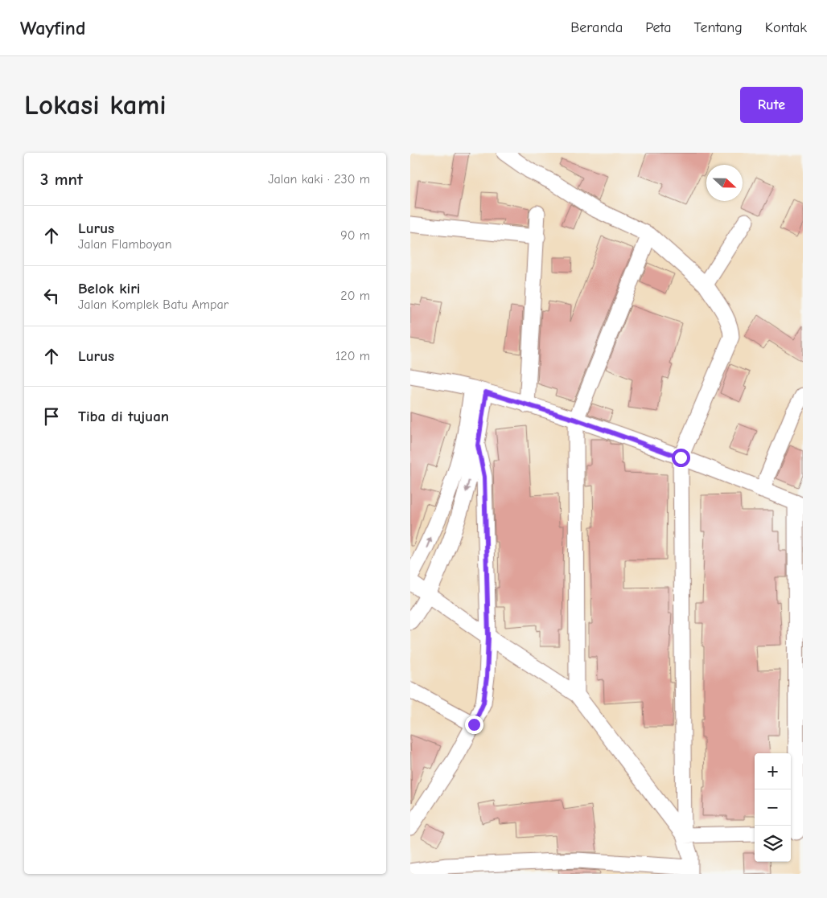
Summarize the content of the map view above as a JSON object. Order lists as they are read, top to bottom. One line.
{"north":"right","page":{"header":"Wayfind","nav":["Beranda","Peta","Tentang","Kontak"],"buttons":"Rute","title":"Lokasi kami","heading":["3 mnt","Jalan kaki · 230 m"],"list":[["Lurus","Jalan Flamboyan","90 m"],["Belok kiri","Jalan Komplek Batu Ampar","20 m"],["Lurus","120 m"],"Tiba di tujuan"],"map_buttons":["+","−"]}}
